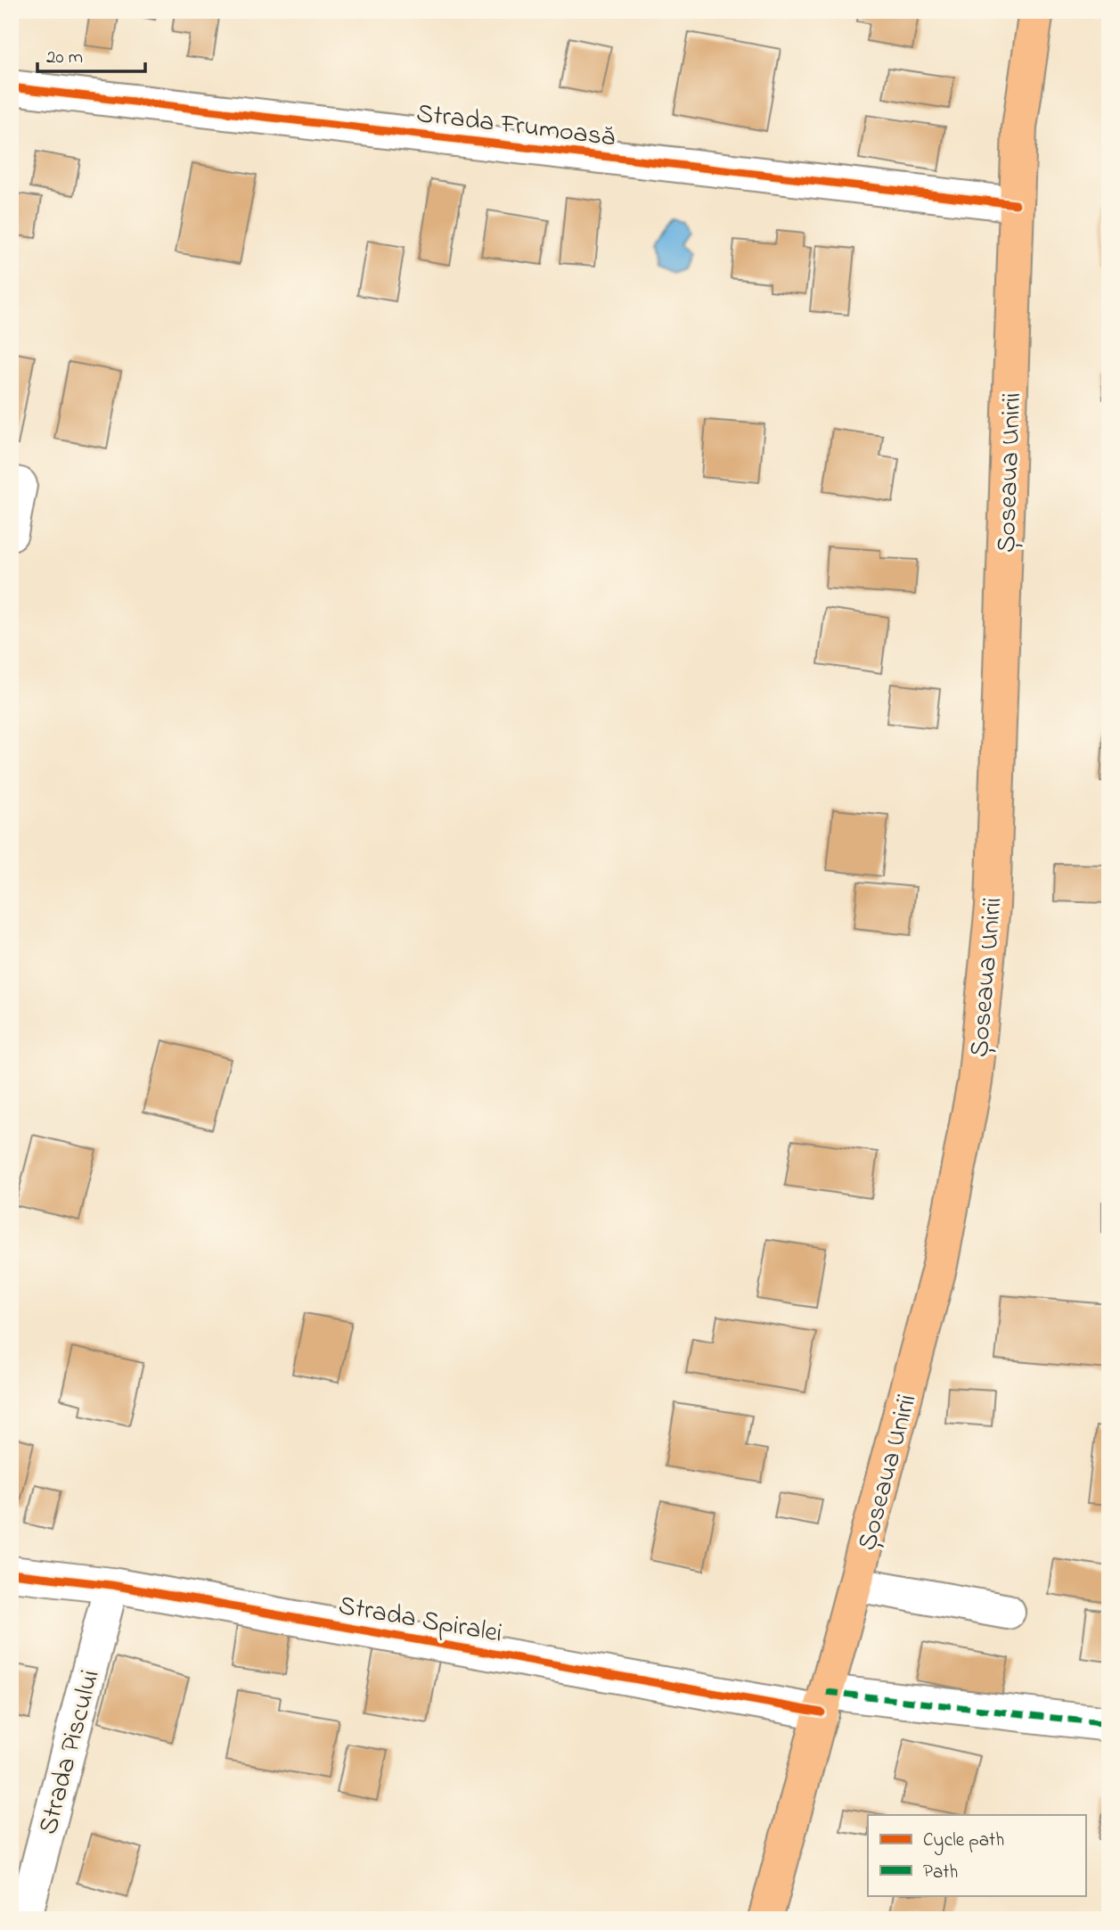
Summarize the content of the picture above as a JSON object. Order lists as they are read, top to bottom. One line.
{"streets":{"main road":["Șoseaua Unirii"],"street":["Strada Frumoasă","Strada Spiralei","Strada Piscului"]},"crossings":[["Strada Frumoasă","Șoseaua Unirii"],["Șoseaua Unirii","Strada Spiralei"],["Strada Spiralei","Strada Piscului"]],"legend":["Cycle path","Path"],"scale_bar":"20 m"}
